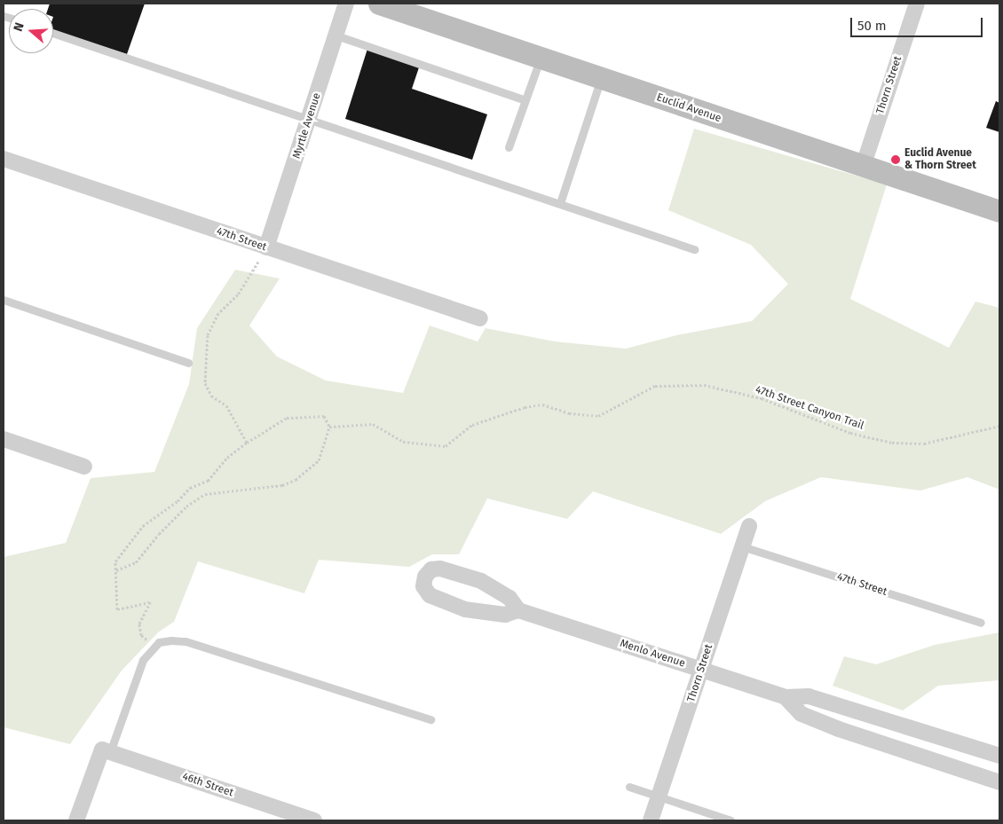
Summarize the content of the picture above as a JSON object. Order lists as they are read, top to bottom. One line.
{"streets":{"main road":["Euclid Avenue"],"street":["Thorn Street","Myrtle Avenue","47th Street","Menlo Avenue","46th Street"],"path":["47th Street Canyon Trail"]},"crossings":[["Thorn Street","Euclid Avenue"],["Thorn Street","47th Street"],["Thorn Street","Menlo Avenue"],["Myrtle Avenue","47th Street"]],"places":["Euclid Avenue & Thorn Street"],"scale_bar":"50 m","north":"left"}
